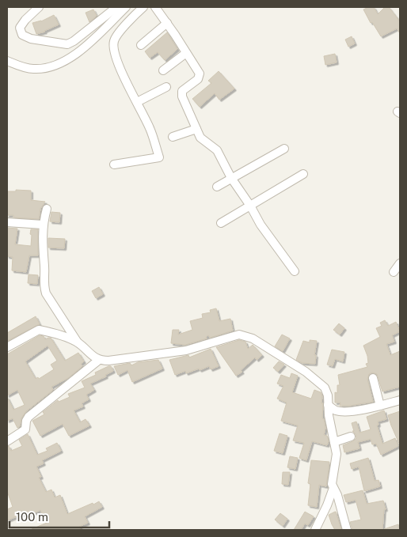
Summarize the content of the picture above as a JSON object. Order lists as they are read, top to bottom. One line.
{"scale_bar":"100 m"}
